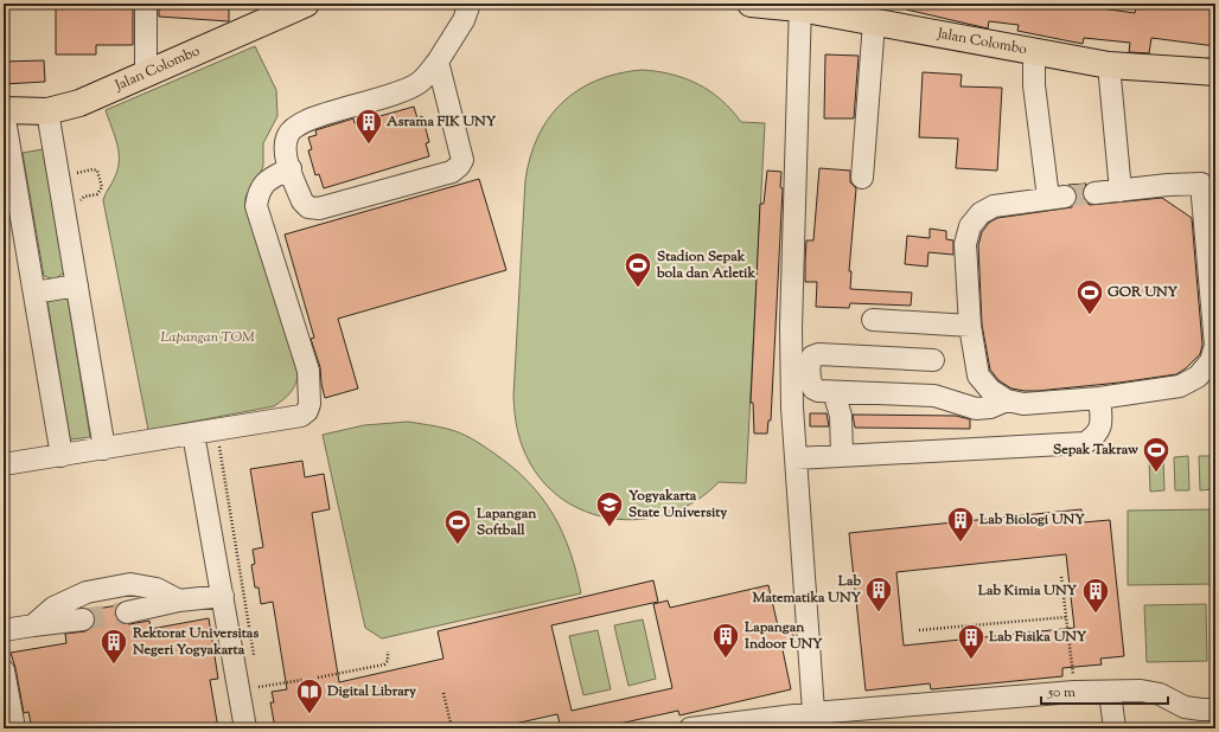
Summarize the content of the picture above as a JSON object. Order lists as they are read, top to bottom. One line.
{"streets":{"main road":["Jalan Colombo"]},"parks":["Lapangan TOM"],"places":{"building":["Asrama FIK UNY","Lab Biologi UNY","Lab Matematika UNY","Lab Kimia UNY","Lapangan Indoor UNY","Lab Fisika UNY","Rektorat Universitas Negeri Yogyakarta"],"sports":["Stadion Sepak bola dan Atletik","GOR UNY","Sepak Takraw","Lapangan Softball"],"school or university":["Yogyakarta State University"],"library":["Digital Library"]},"scale_bar":"50 m"}
